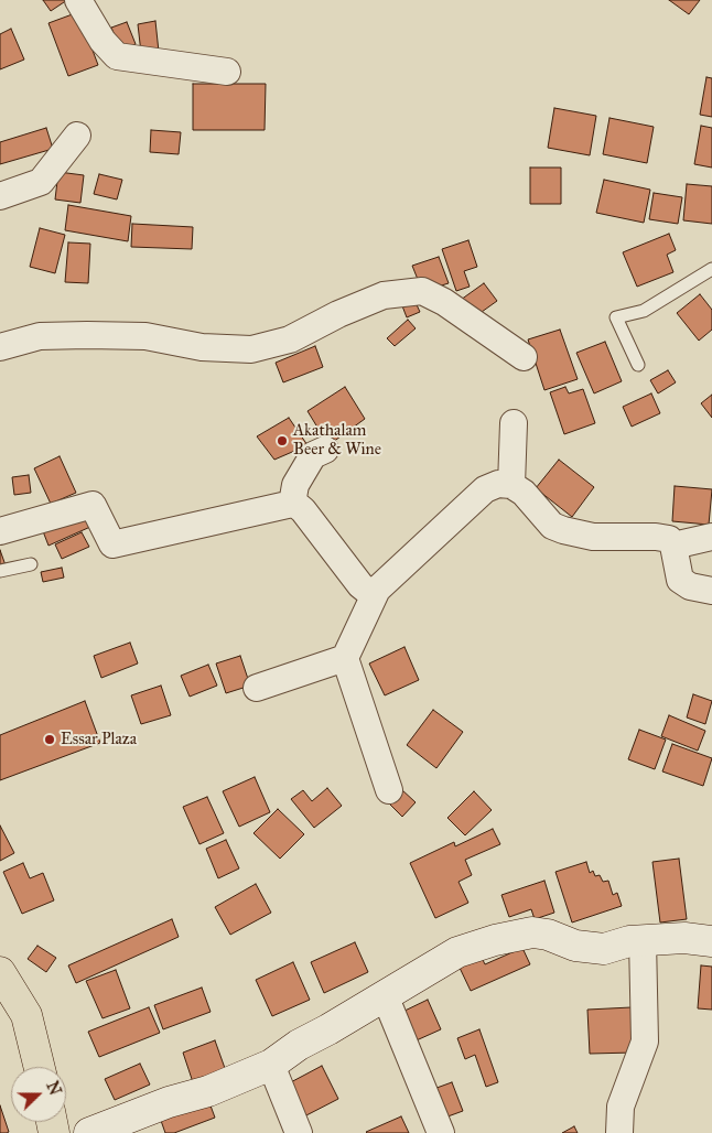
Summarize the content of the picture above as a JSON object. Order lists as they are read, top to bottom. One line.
{"places":["Akathalam Beer & Wine","Essar Plaza"],"north":"right"}
